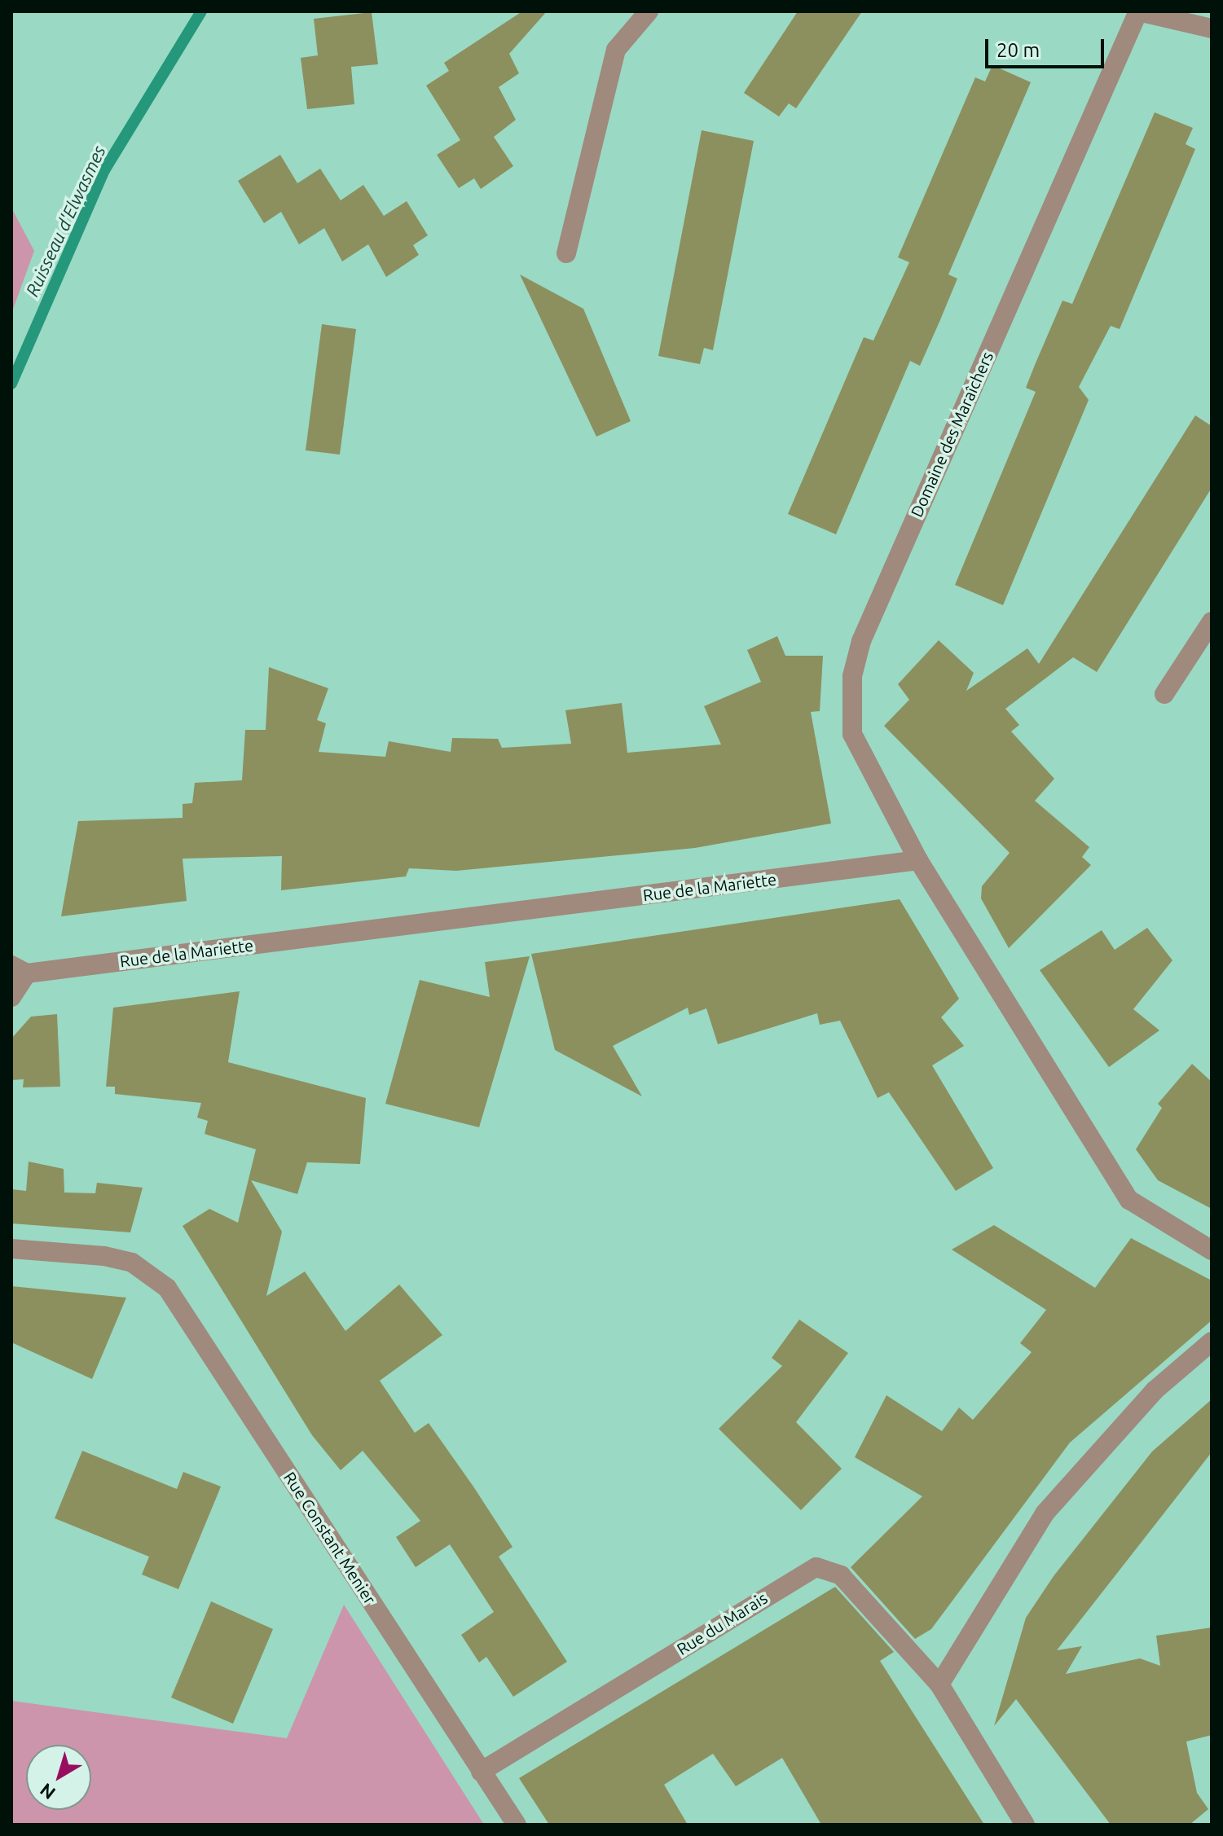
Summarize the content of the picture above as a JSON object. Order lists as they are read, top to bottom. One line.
{"streets":{"street":["Domaine des Maraîchers","Rue de la Mariette","Rue Constant Menier","Rue du Marais"]},"crossings":[["Domaine des Maraîchers","Rue de la Mariette"],["Rue Constant Menier","Rue du Marais"]],"water":["Ruisseau d'Elwasmes"],"scale_bar":"20 m","north":"bottom left"}
